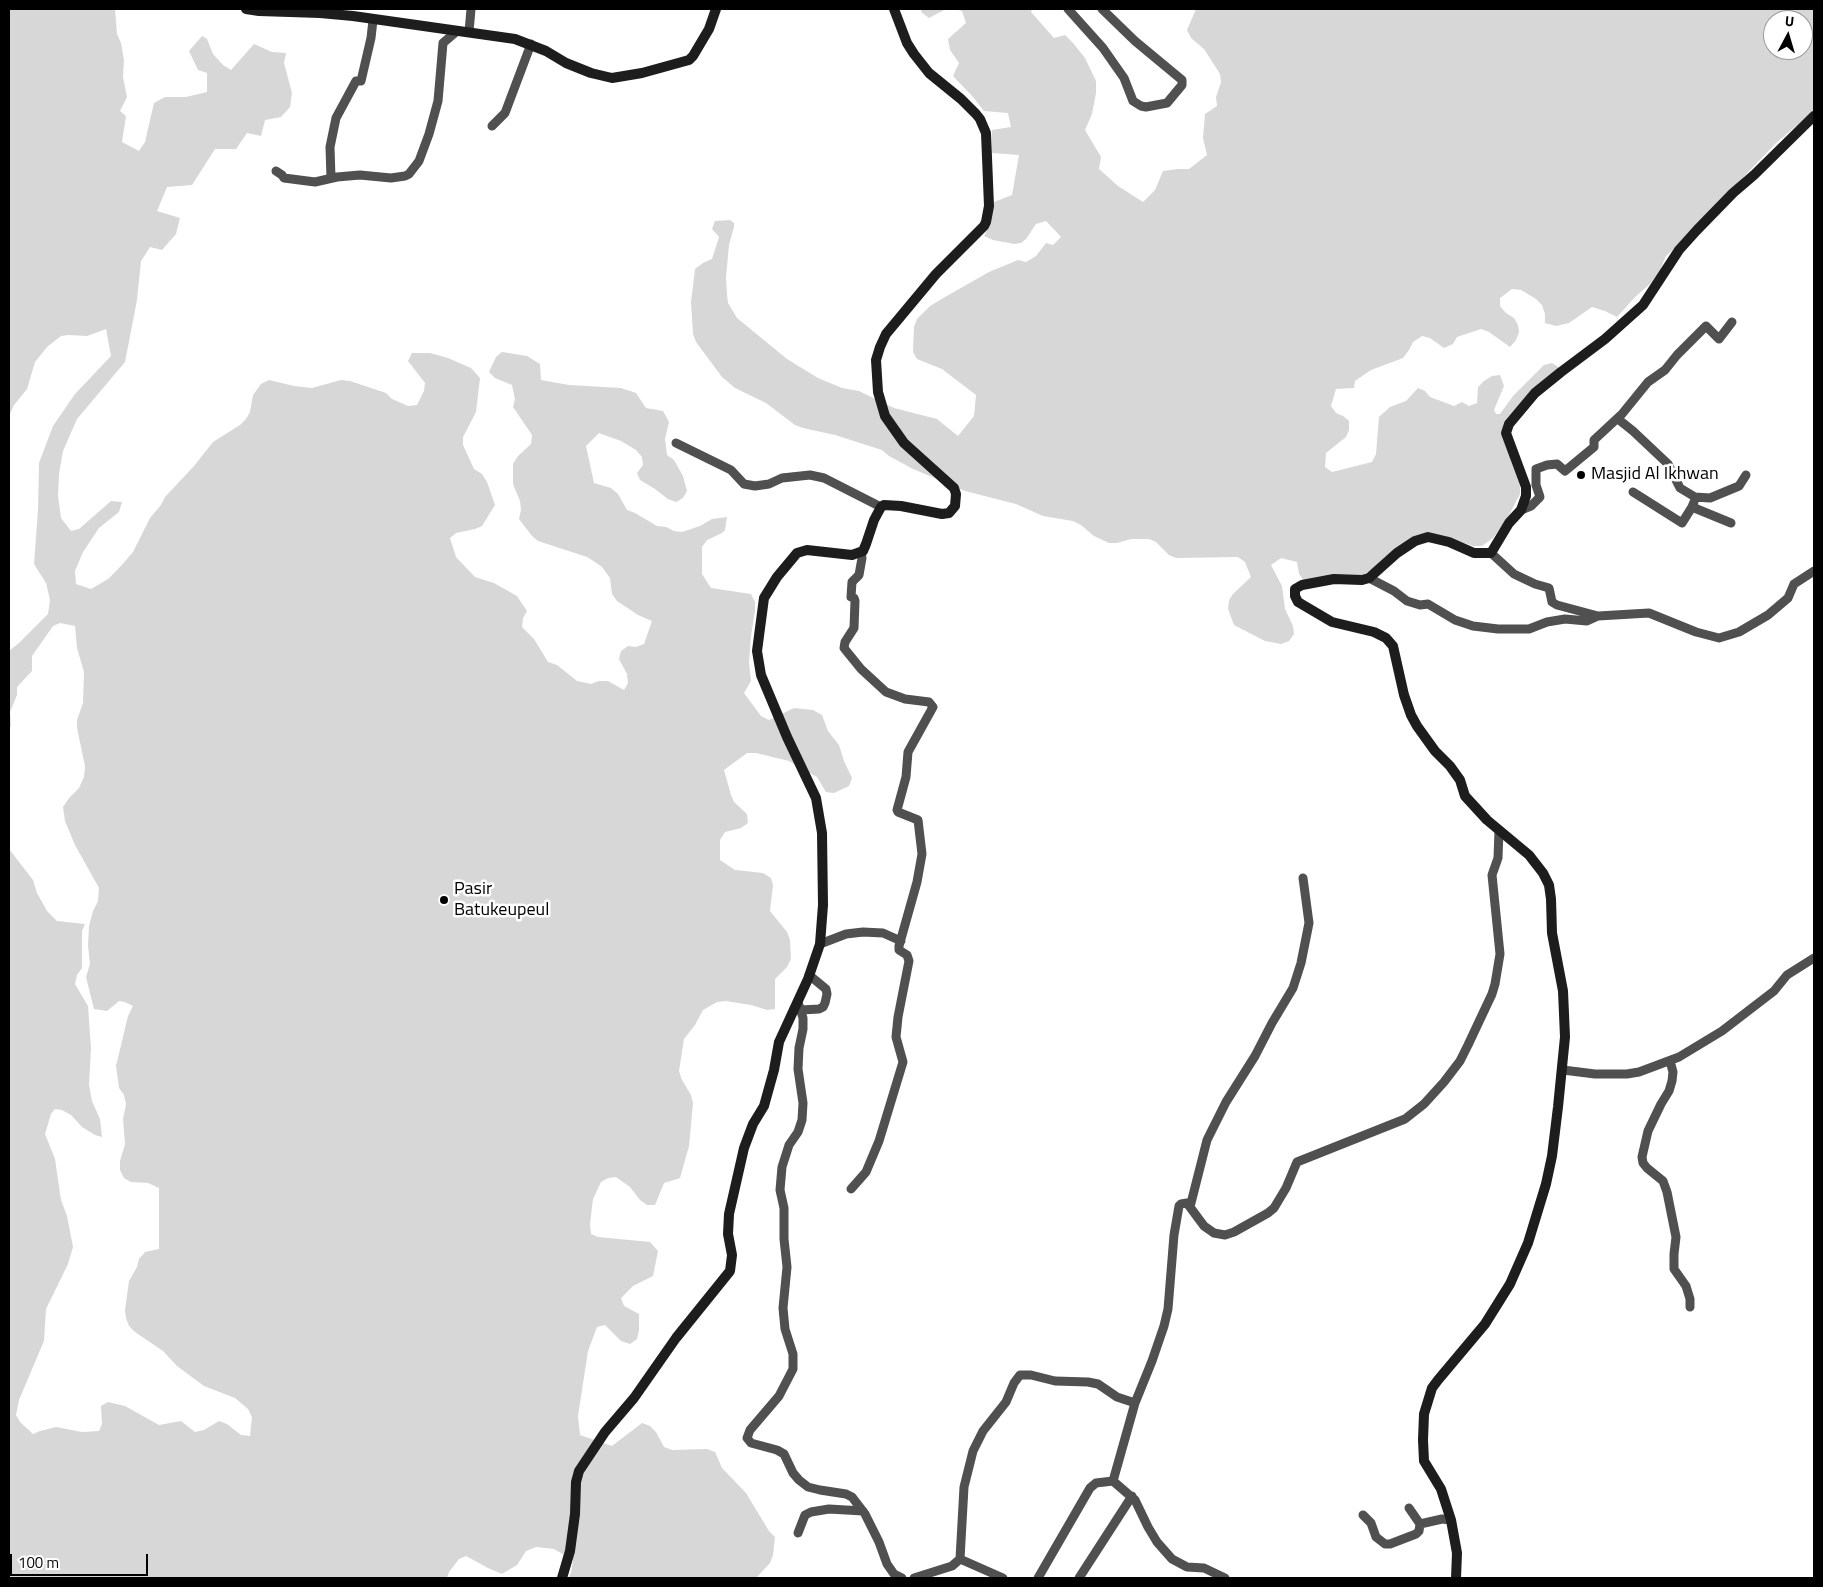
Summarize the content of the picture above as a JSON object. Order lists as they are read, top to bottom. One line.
{"places":["Masjid Al Ikhwan","Pasir Batukeupeul"],"scale_bar":"100 m","north":"top"}
